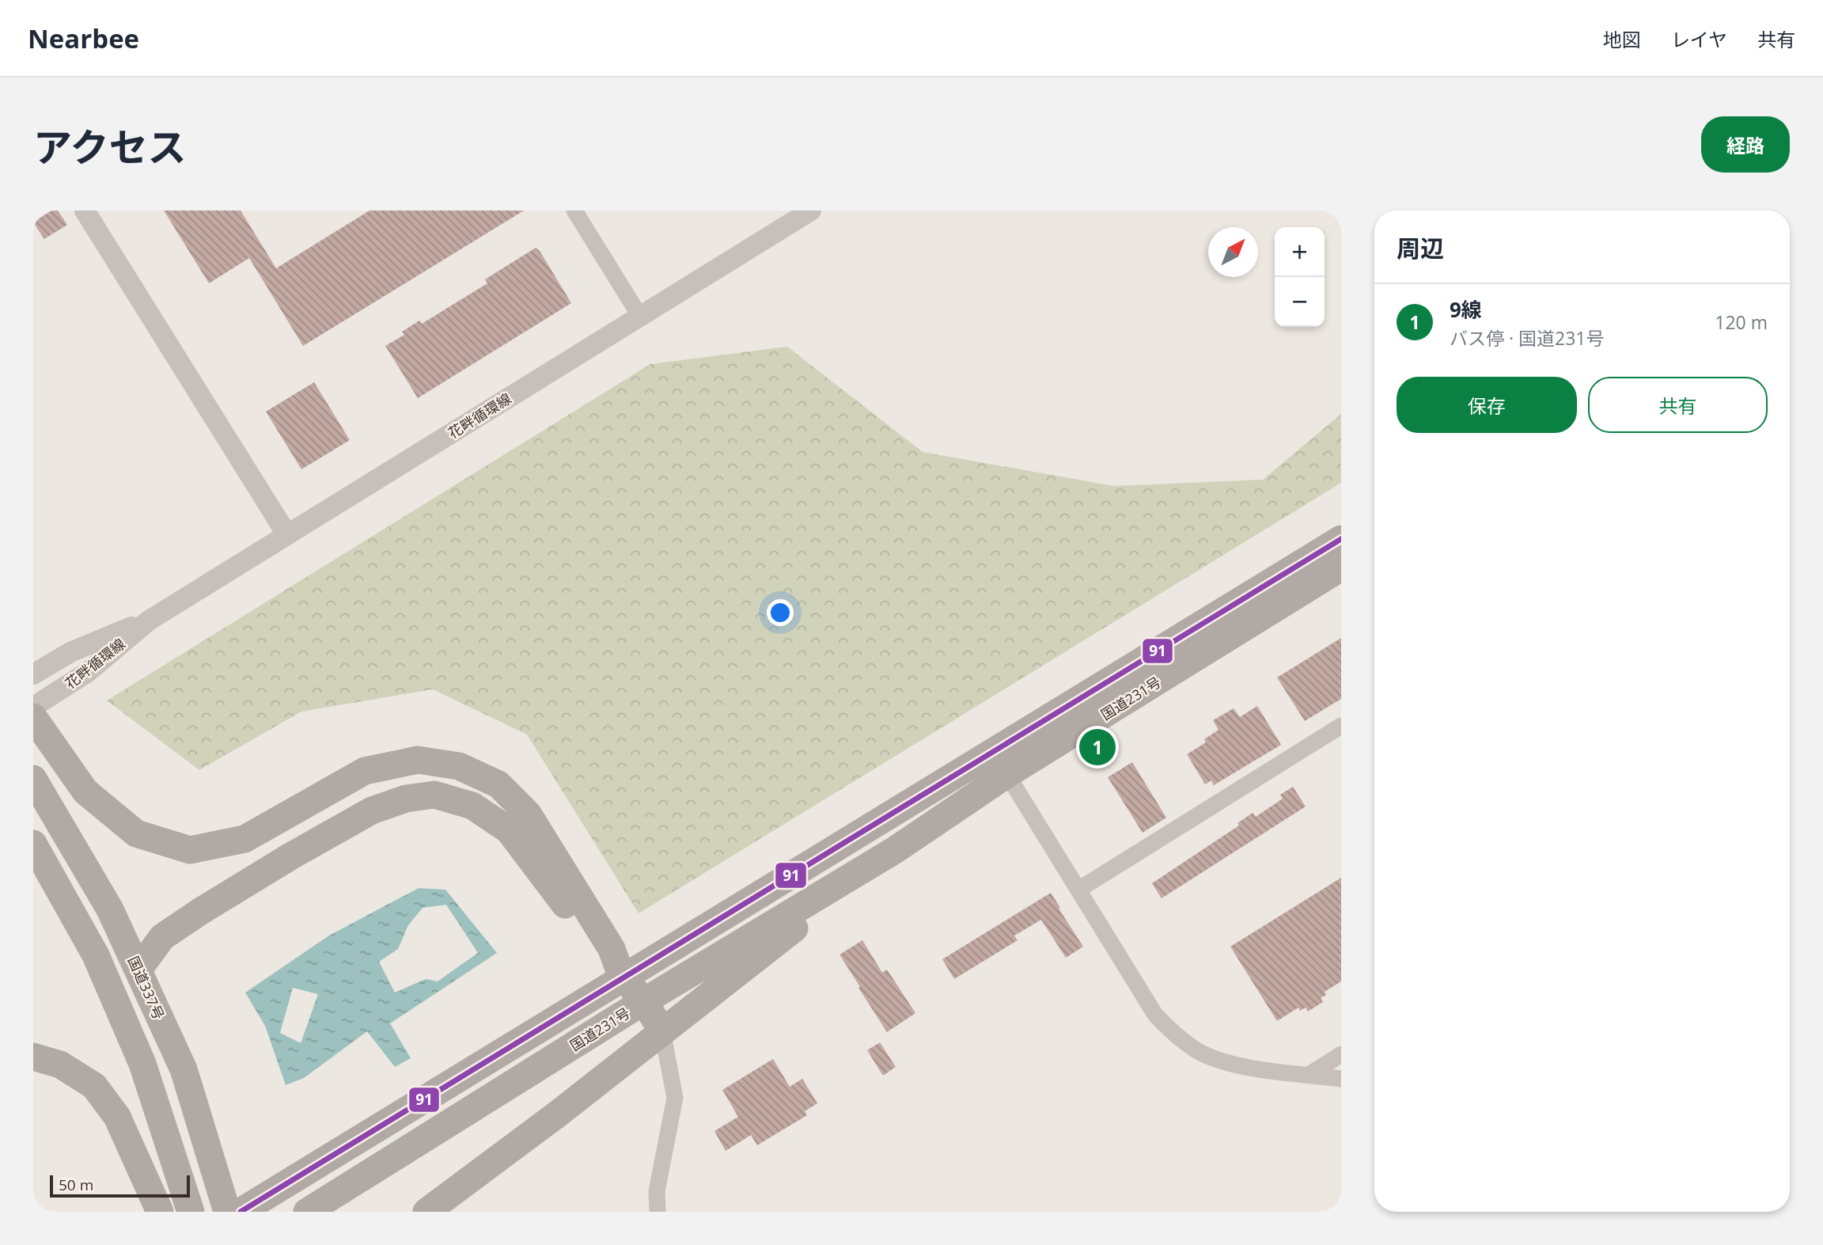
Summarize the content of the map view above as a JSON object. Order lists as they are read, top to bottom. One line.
{"streets":{"highway":["国道231号","国道337号"],"street":["花畔循環線"]},"lines":["transit line 91"],"scale_bar":"50 m","north":"top right","page":{"header":"Nearbee","nav":["地図","レイヤ","共有"],"title":"アクセス","buttons":["経路",["保存","共有"]],"heading":"周辺","map_buttons":["+","−"],"list":[{"mark":"1","name":"9線","note":"バス停 · 国道231号","value":"120 m"}],"pins":"1","scale":"50 m"}}
